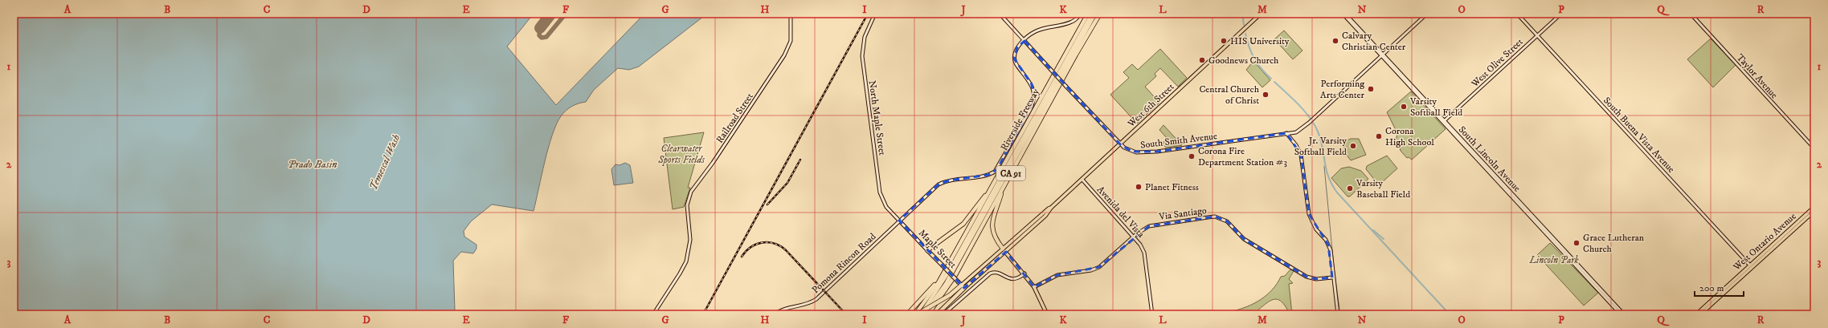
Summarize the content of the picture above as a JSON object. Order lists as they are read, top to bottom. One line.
{"streets":{"highway":["Riverside Freeway","CA 91"],"main road":["West Olive Street","Taylor Avenue","West 6th Street","Railroad Street","North Maple Street","South Buena Vista Avenue","South Smith Avenue","South Lincoln Avenue","Avenida del Vista","Via Santiago","West Ontario Avenue","Maple Street","Pomona Rincon Road"]},"crossings":[["West Olive Street","South Buena Vista Avenue"],["West Olive Street","South Lincoln Avenue"],["West 6th Street","South Smith Avenue"],["West 6th Street","Avenida del Vista"],["West 6th Street","Maple Street"],["North Maple Street","Maple Street"],["North Maple Street","Pomona Rincon Road"],["South Buena Vista Avenue","West Ontario Avenue"],["South Smith Avenue","South Lincoln Avenue"],["South Smith Avenue","Pomona Rincon Road"],["Avenida del Vista","Via Santiago"],["Maple Street","Pomona Rincon Road"]],"water":["Temescal Wash","Prado Basin"],"parks":["Clearwater Sports Fields","Lincoln Park"],"places":["HIS University","Calvary Christian Center","Goodnews Church","Performing Arts Center","Central Church of Christ","Varsity Softball Field","Corona High School","Jr. Varsity Softball Field","Corona Fire Department Station #3","Planet Fitness","Varsity Baseball Field","Grace Lutheran Church"],"scale_bar":"200 m","grid":{"columns":["A","B","C","D","E","F","G","H","I","J","K","L","M","N","O","P","Q","R"],"rows":["1","2","3"]}}
